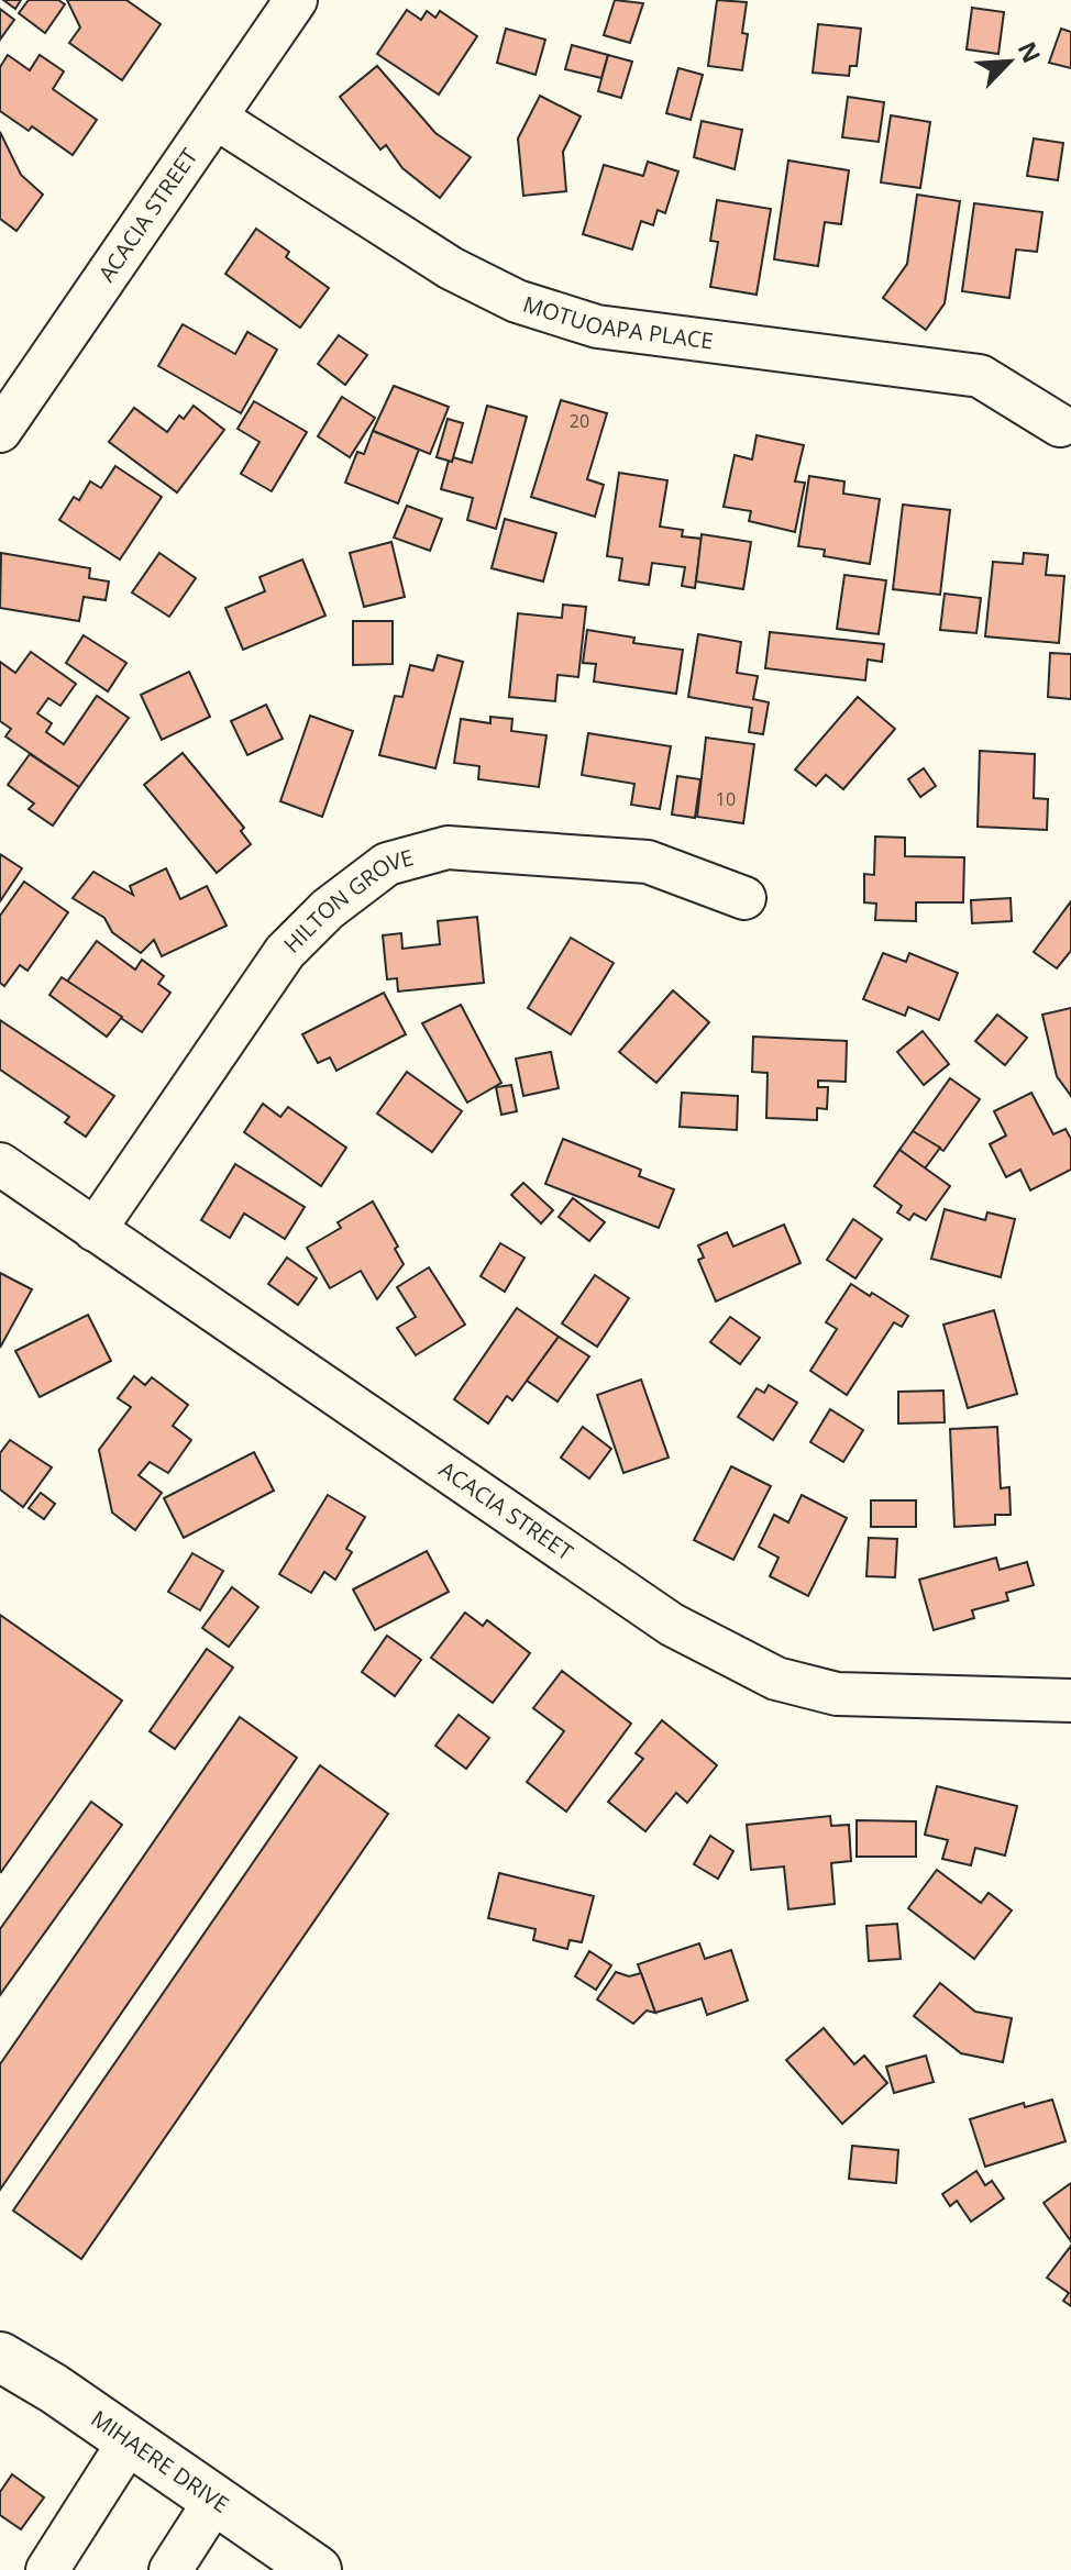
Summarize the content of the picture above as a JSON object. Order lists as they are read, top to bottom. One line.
{"streets":{"main road":["MIHAERE DRIVE"],"street":["ACACIA STREET","MOTUOAPA PLACE","HILTON GROVE"]},"crossings":[["ACACIA STREET","MOTUOAPA PLACE"],["ACACIA STREET","HILTON GROVE"]],"house_numbers":["20","10"],"north":"top right"}
